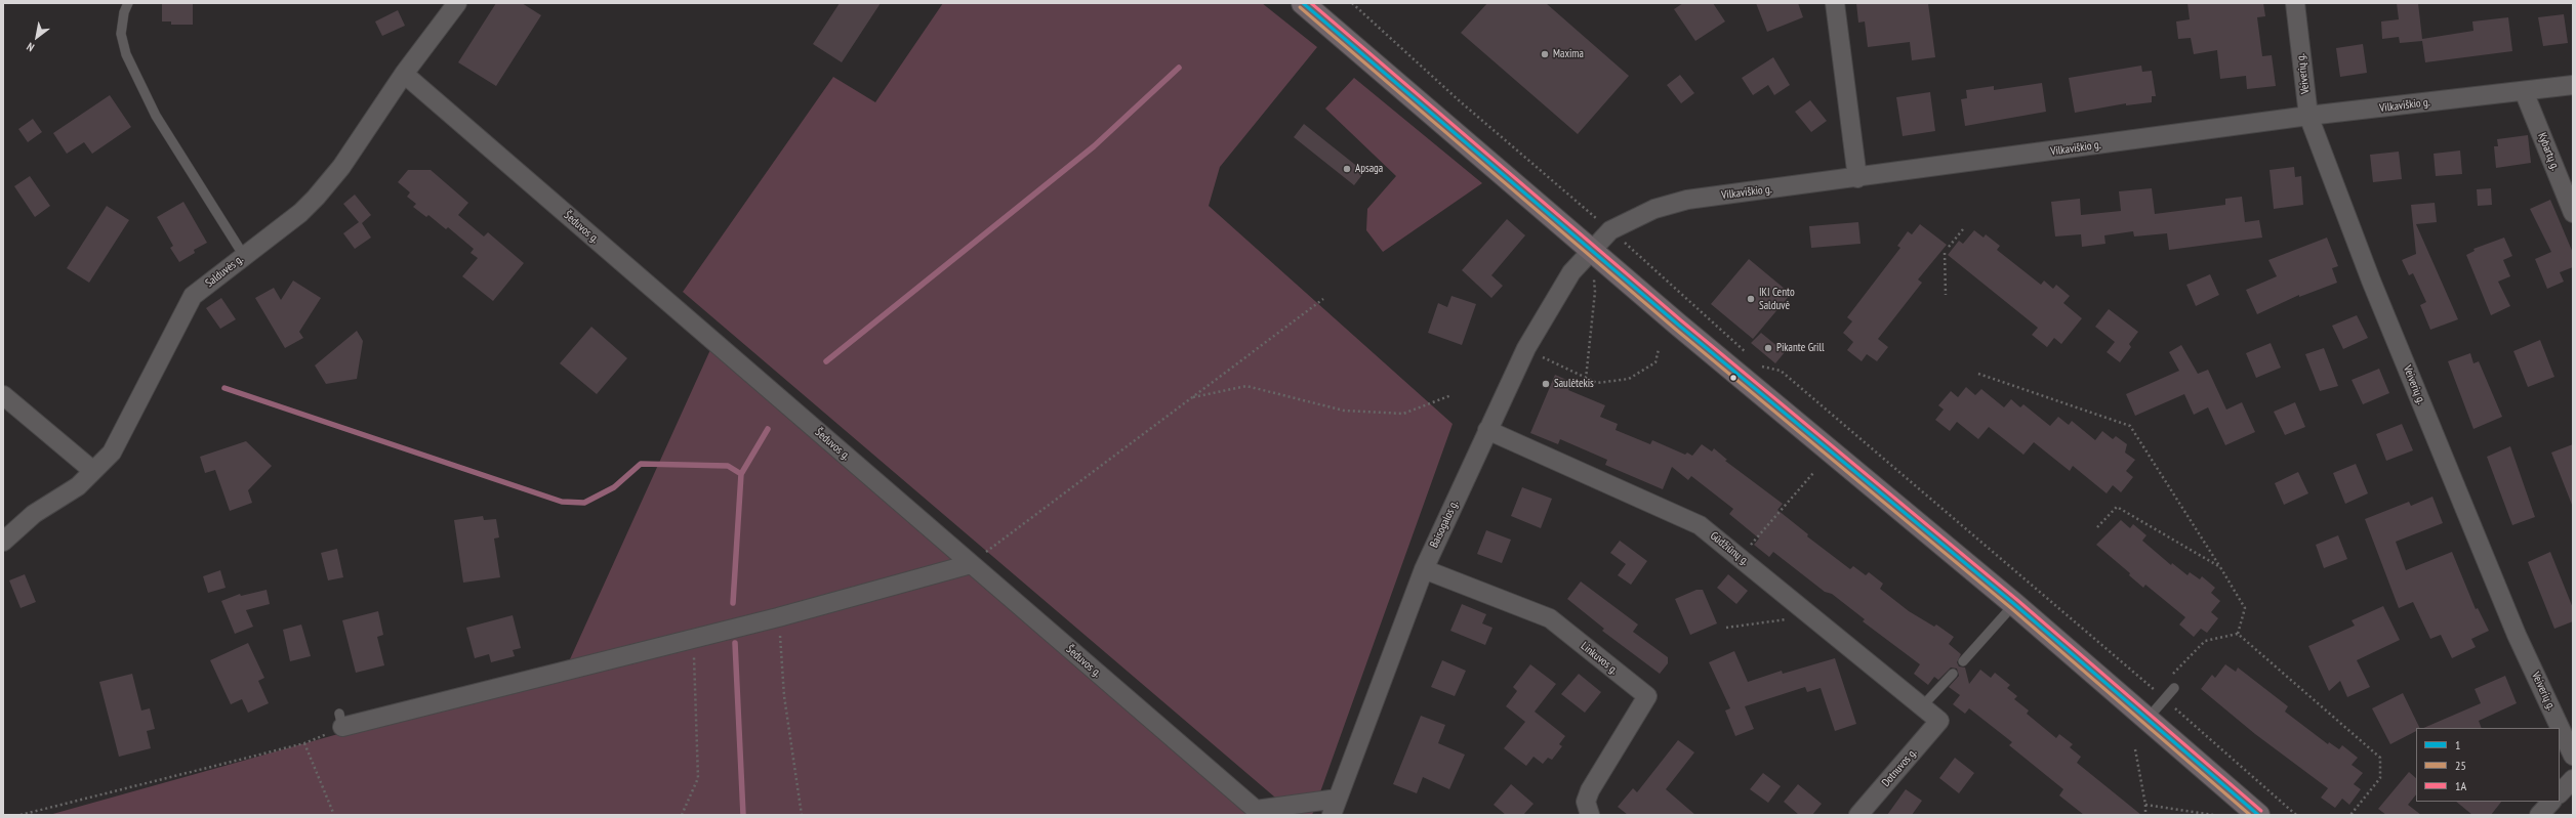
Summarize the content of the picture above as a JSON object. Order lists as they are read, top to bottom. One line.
{"streets":{"street":["Veiverių g.","Vilkaviškio g.","Kybartų g.","Šeduvos g.","Salduvės g.","Baisogalos g.","Gūdžiūnų g.","Linkuvos g.","Dotnuvos g."]},"crossings":[["Veiverių g.","Vilkaviškio g."],["Vilkaviškio g.","Kybartų g."],["Vilkaviškio g.","Baisogalos g."],["Šeduvos g.","Salduvės g."],["Baisogalos g.","Gūdžiūnų g."],["Baisogalos g.","Linkuvos g."],["Gūdžiūnų g.","Dotnuvos g."]],"places":["Maxima","Apsaga","IKI Cento Salduvė","Pikante Grill","Saulėtekis"],"lines":["transit line 1","transit line 1A","transit line 25"],"legend":["1","25","1A"],"north":"bottom left"}
